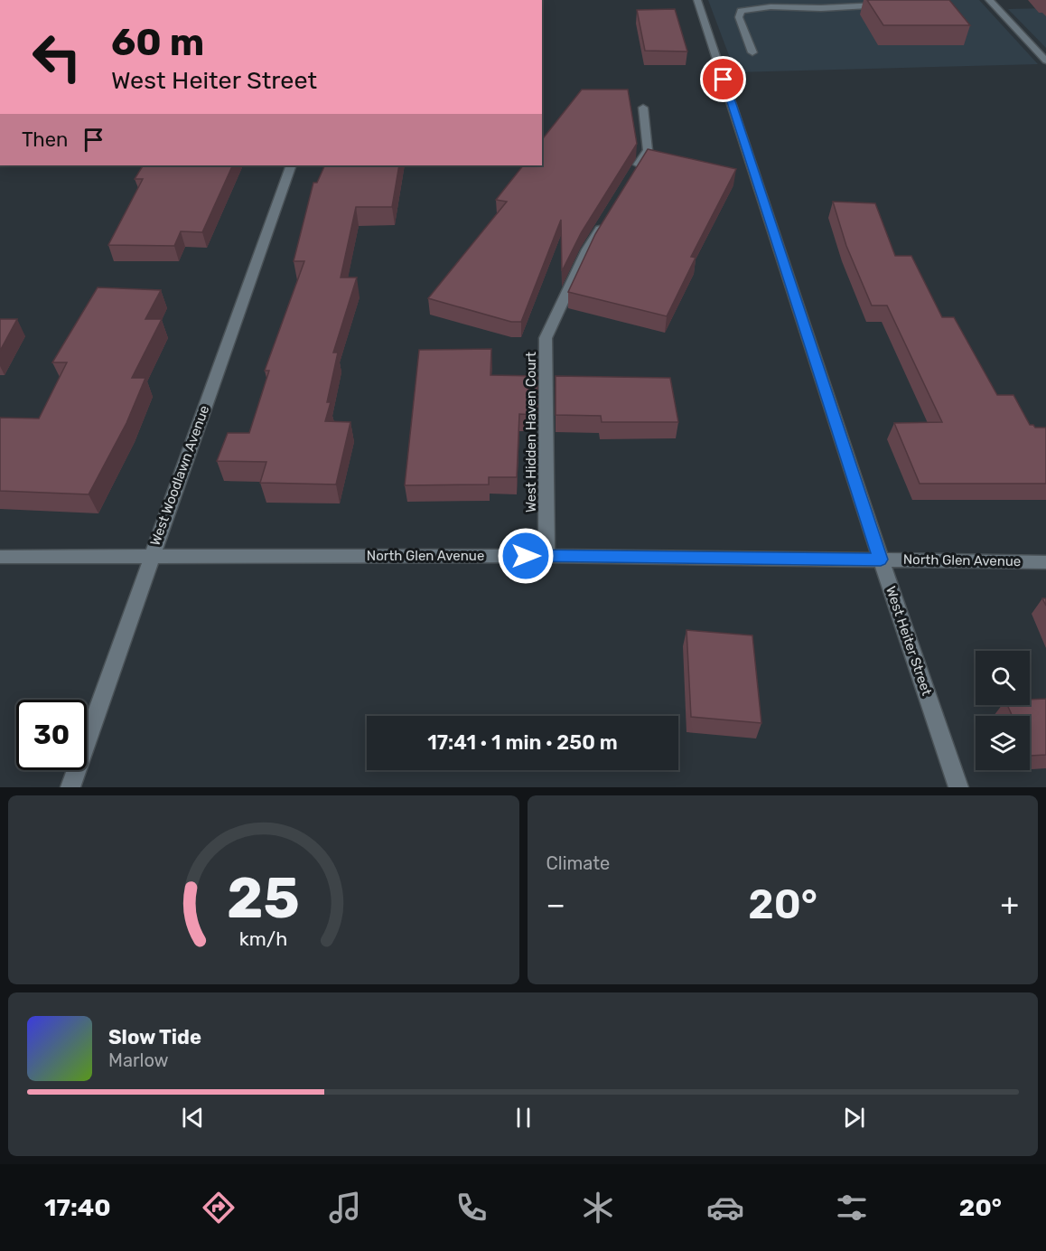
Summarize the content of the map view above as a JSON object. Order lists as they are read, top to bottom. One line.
{"streets":{"street":["West Hidden Haven Court","West Woodlawn Avenue","North Glen Avenue","West Heiter Street"]},"crossings":[["West Hidden Haven Court","North Glen Avenue"],["West Woodlawn Avenue","North Glen Avenue"],["North Glen Avenue","West Heiter Street"]],"page":{"turn":["60 m","West Heiter Street"],"then":"Then","limit":"30","trip":"17:41 · 1 min · 250 m","tile":"Climate","heat":["−","20°","+"],"song":["Slow Tide","Marlow"],"tabs":["17:40","20°"],"gauge":["25","km/h"]}}
